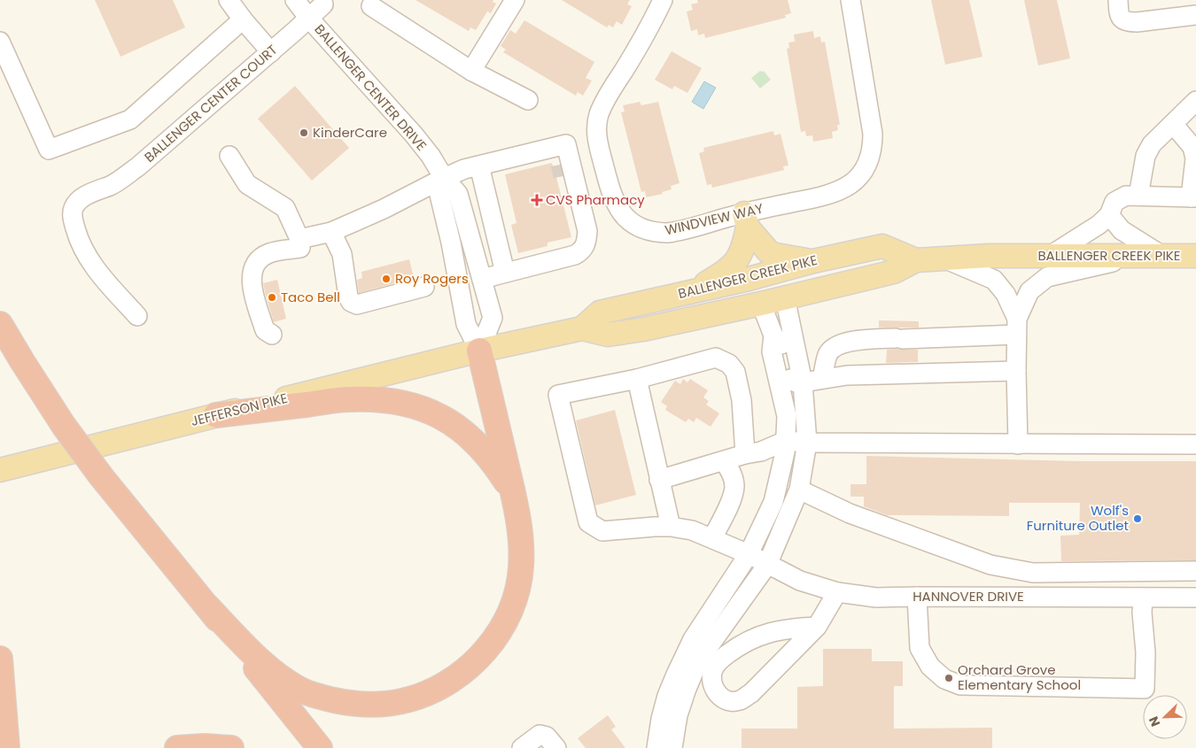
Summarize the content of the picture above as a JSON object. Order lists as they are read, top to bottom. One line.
{"streets":{"main road":["BALLENGER CREEK PIKE","JEFFERSON PIKE"],"street":["BALLENGER CENTER DRIVE","BALLENGER CENTER COURT","WINDVIEW WAY","HANNOVER DRIVE"]},"crossings":[["BALLENGER CENTER DRIVE","BALLENGER CENTER COURT"],["BALLENGER CENTER DRIVE","BALLENGER CREEK PIKE"],["BALLENGER CENTER DRIVE","JEFFERSON PIKE"],["BALLENGER CREEK PIKE","JEFFERSON PIKE"]],"places":{"other":["KinderCare","Roy Rogers","Taco Bell","Wolf's Furniture Outlet","Orchard Grove Elementary School"],"health":["CVS Pharmacy"]},"north":"bottom left"}
